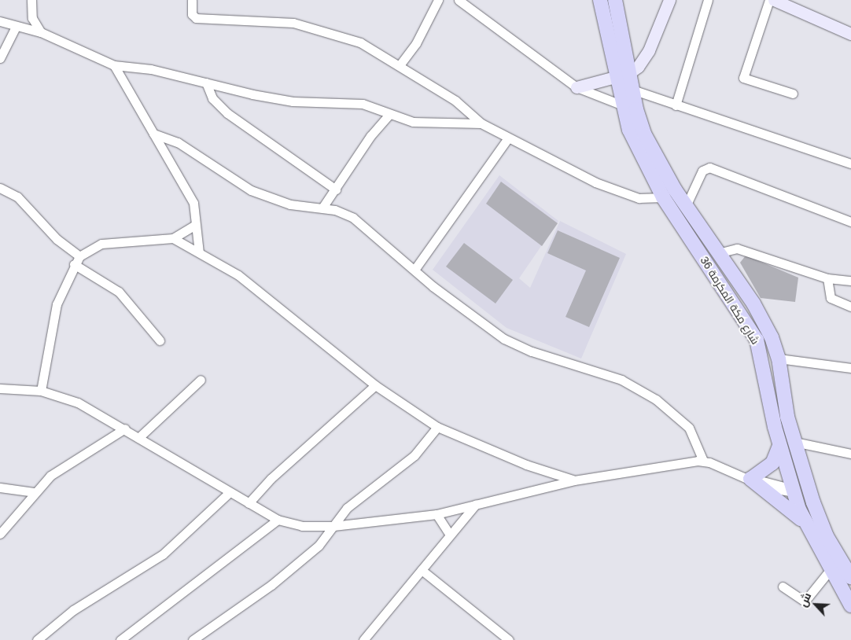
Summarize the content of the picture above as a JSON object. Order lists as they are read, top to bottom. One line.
{"streets":{"main road":["شارع مكة المكرمة 36"]},"north":"top left"}
